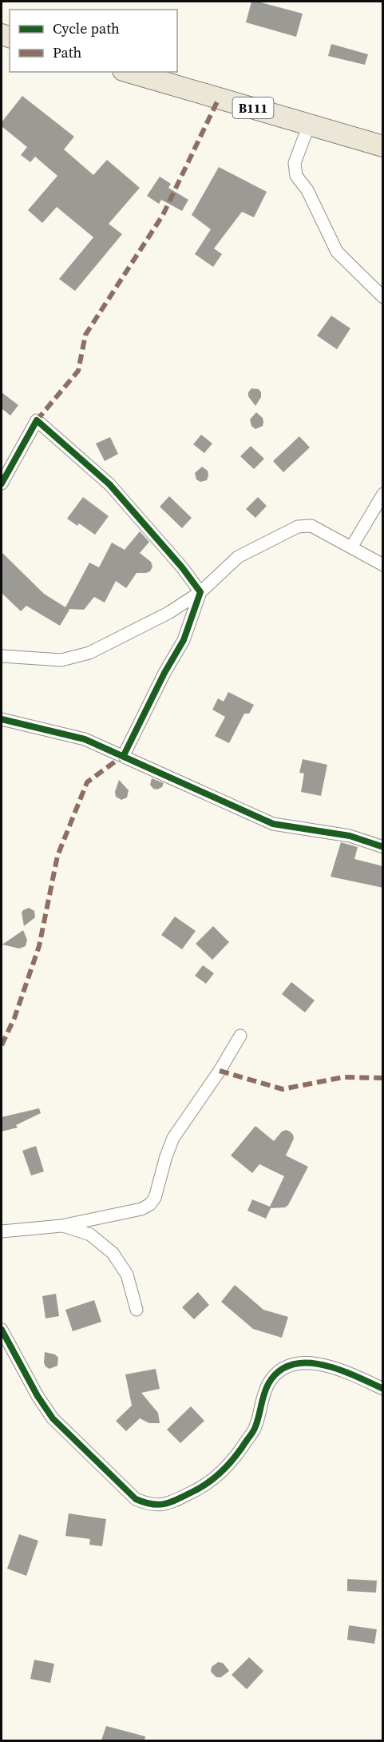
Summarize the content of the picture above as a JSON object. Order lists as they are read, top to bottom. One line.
{"streets":{"main road":["B111"]},"legend":["Cycle path","Path"]}
